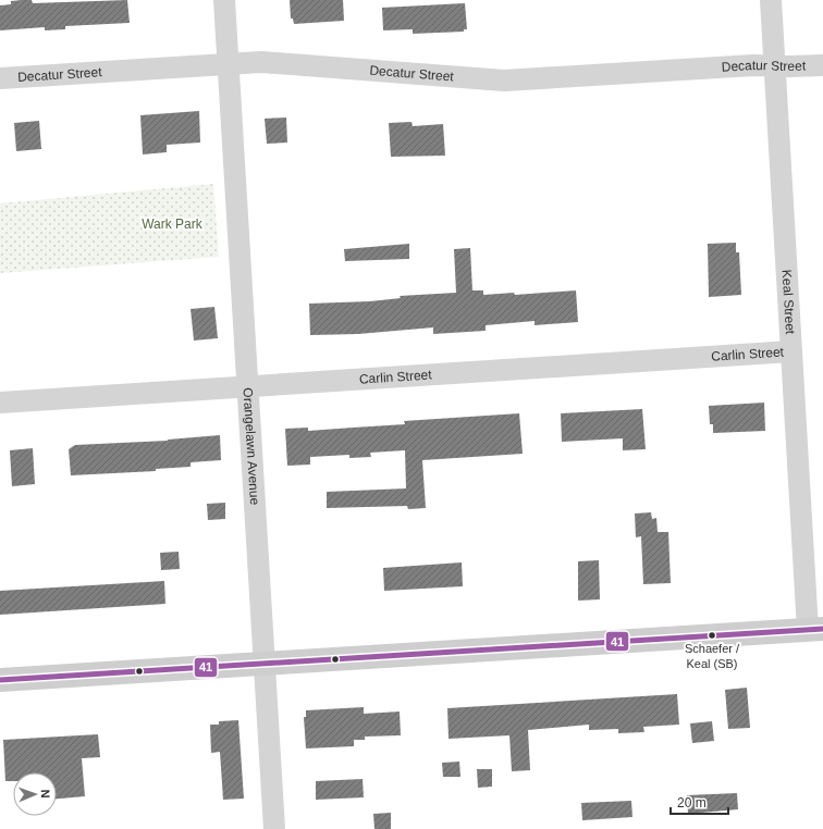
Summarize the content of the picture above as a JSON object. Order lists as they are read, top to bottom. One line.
{"streets":{"street":["Decatur Street","Keal Street","Carlin Street","Orangelawn Avenue"]},"crossings":[["Decatur Street","Keal Street"],["Decatur Street","Orangelawn Avenue"],["Keal Street","Carlin Street"],["Carlin Street","Orangelawn Avenue"]],"parks":["Wark Park"],"places":["Schaefer / Keal (SB)"],"lines":["transit line 41"],"scale_bar":"20 m","north":"right"}
